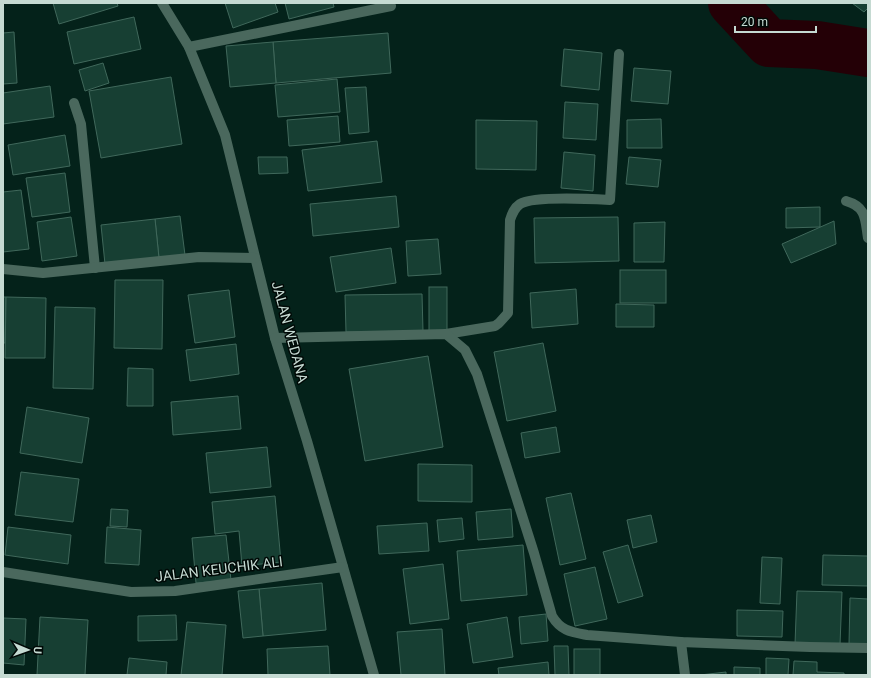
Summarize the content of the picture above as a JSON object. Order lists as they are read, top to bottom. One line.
{"streets":{"street":["JALAN WEDANA","JALAN KEUCHIK ALI"]},"crossings":[["JALAN WEDANA","JALAN KEUCHIK ALI"]],"scale_bar":"20 m","north":"right"}
